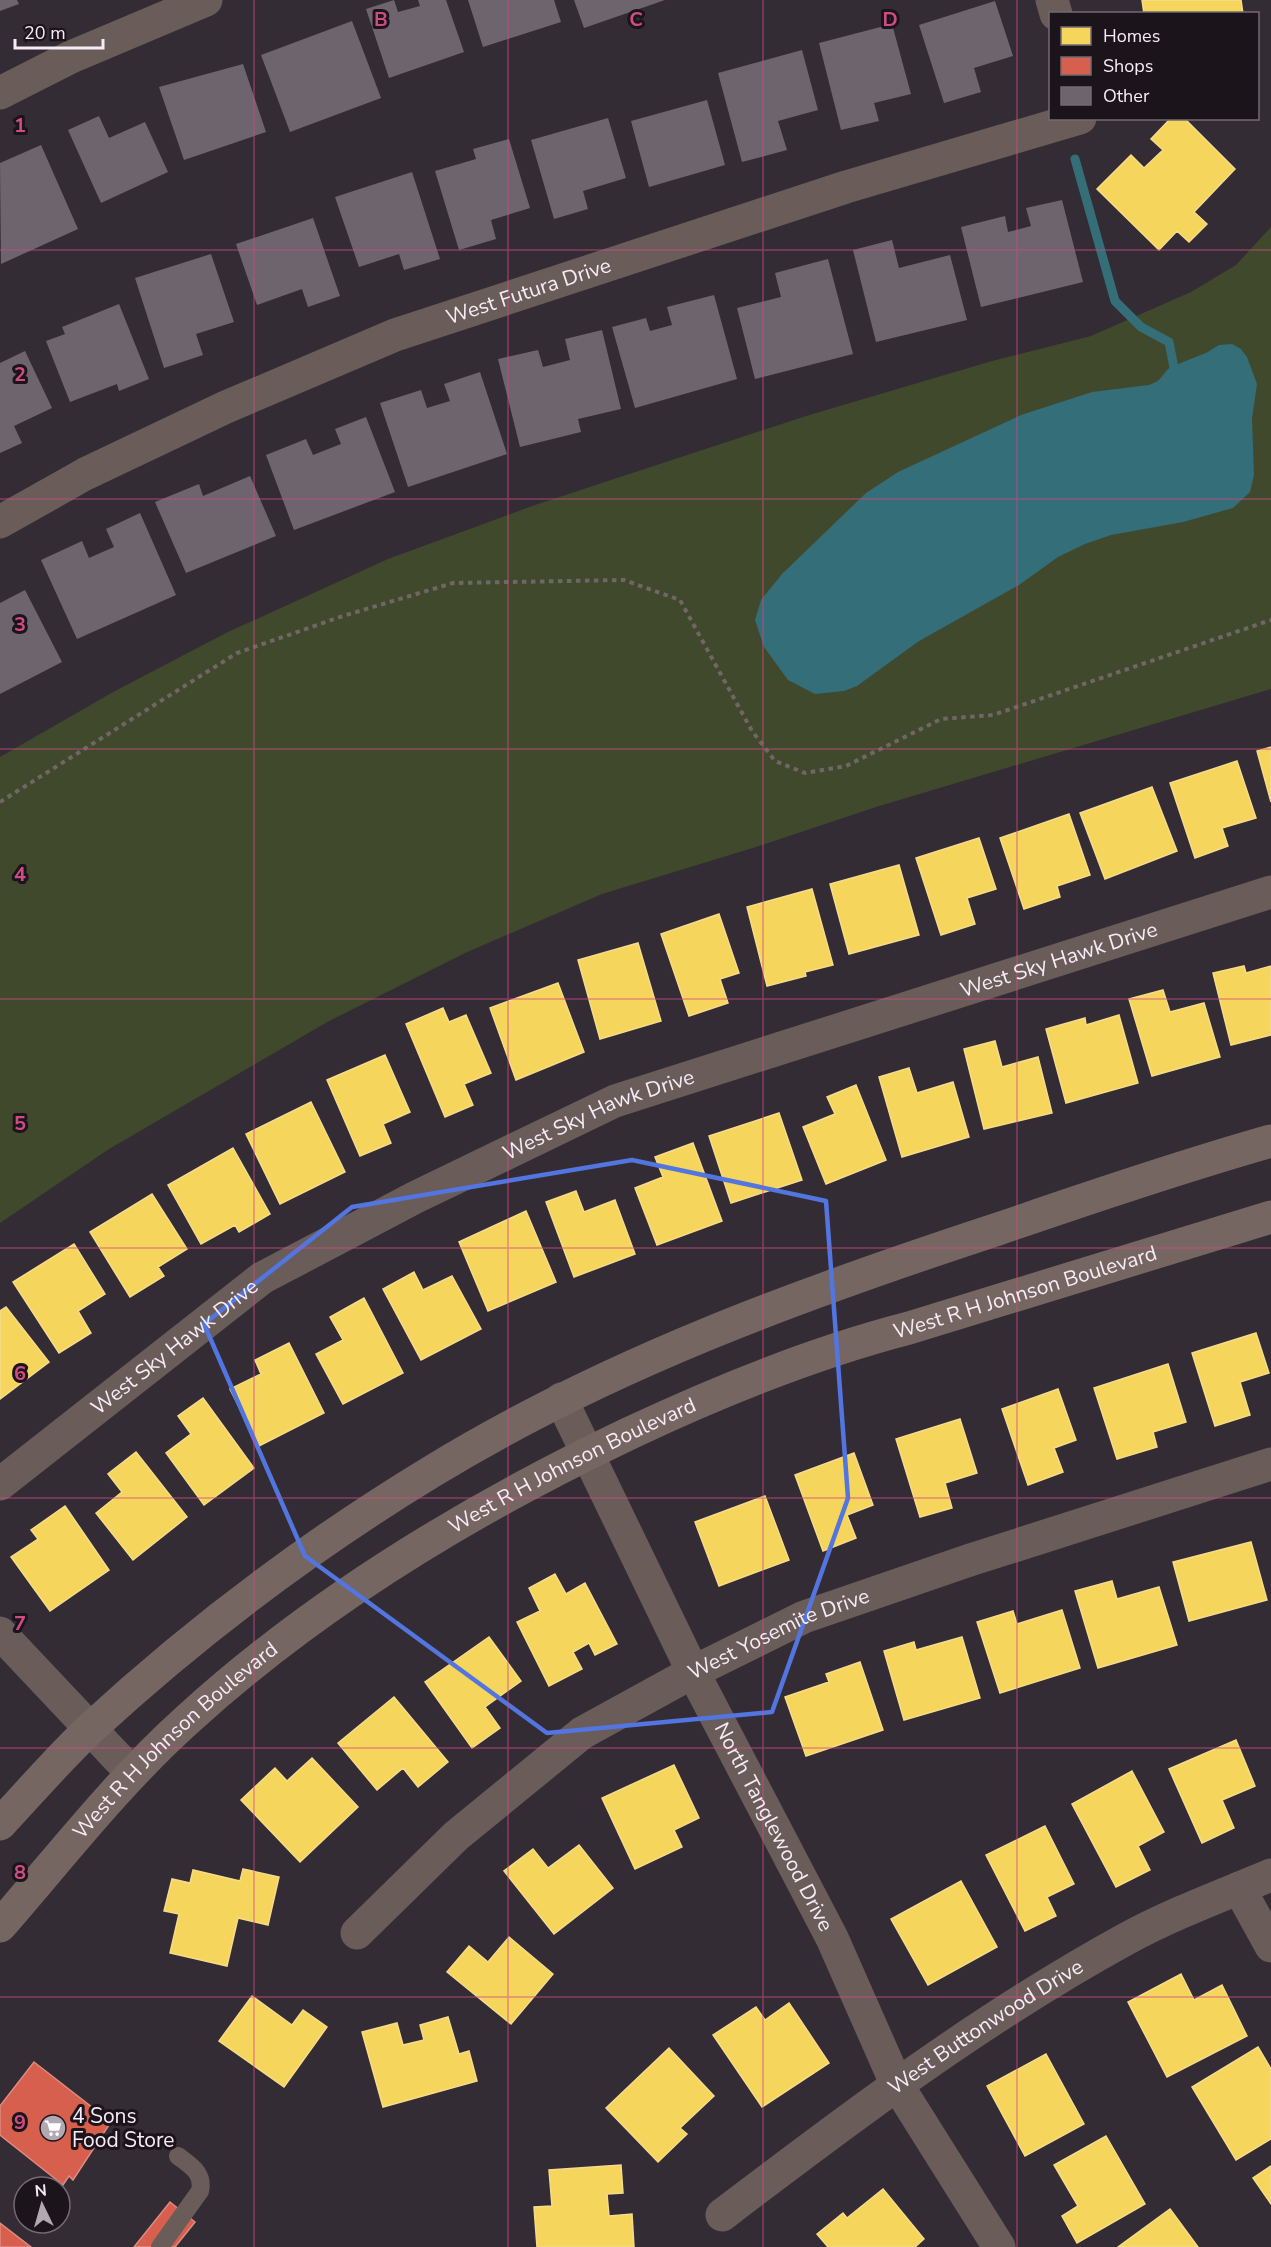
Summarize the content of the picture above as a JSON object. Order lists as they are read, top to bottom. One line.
{"streets":{"main road":["West R H Johnson Boulevard"],"street":["West Futura Drive","West Sky Hawk Drive","West Yosemite Drive","North Tanglewood Drive","West Buttonwood Drive"]},"crossings":[["West R H Johnson Boulevard","North Tanglewood Drive"],["West Yosemite Drive","North Tanglewood Drive"],["North Tanglewood Drive","West Buttonwood Drive"]],"places":{"supermarket":["4 Sons Food Store"]},"legend":["Homes","Shops","Other"],"scale_bar":"20 m","north":"top","grid":{"columns":["B","C","D"],"rows":["1","2","3","4","5","6","7","8","9"]}}
